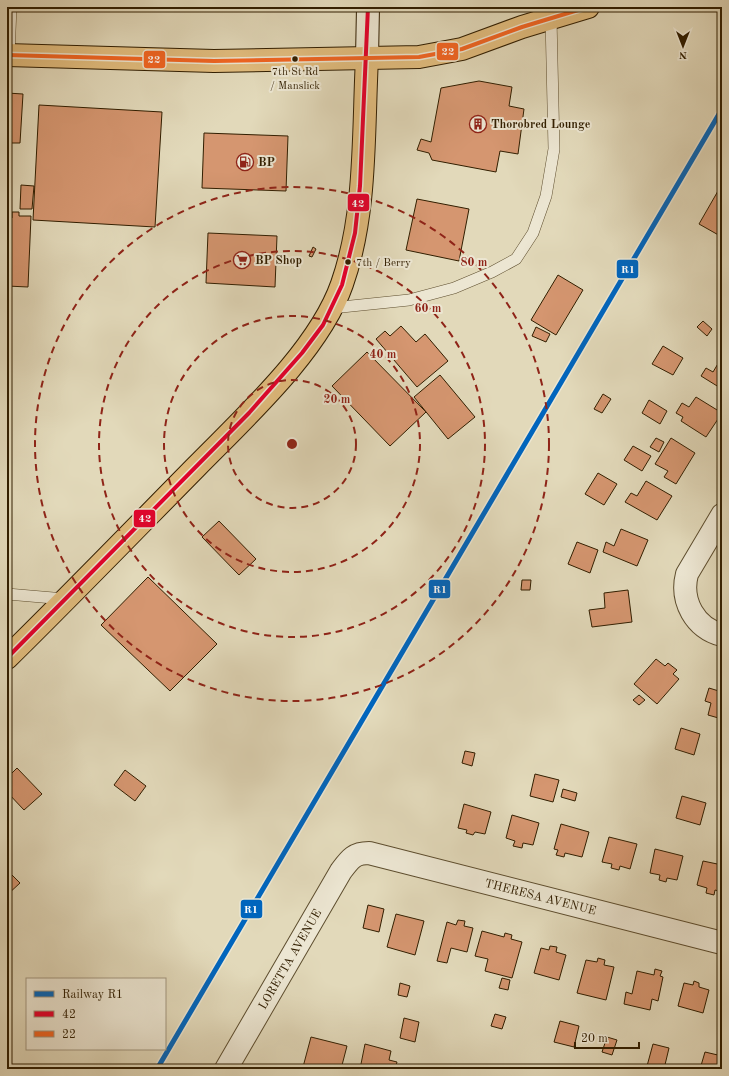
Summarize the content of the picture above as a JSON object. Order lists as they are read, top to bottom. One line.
{"streets":{"street":["THERESA AVENUE","LORETTA AVENUE"]},"crossings":[["THERESA AVENUE","LORETTA AVENUE"]],"places":{"other":["7th St Rd / Manslick","7th / Berry"],"building":["Thorobred Lounge"],"fuel station":["BP"],"supermarket":["BP Shop"]},"lines":["transit line 42","transit line 22","rail line R1"],"legend":["Railway R1","42","22"],"scale_bar":"20 m","north":"bottom","rings":["80 m","60 m","40 m","20 m"]}
